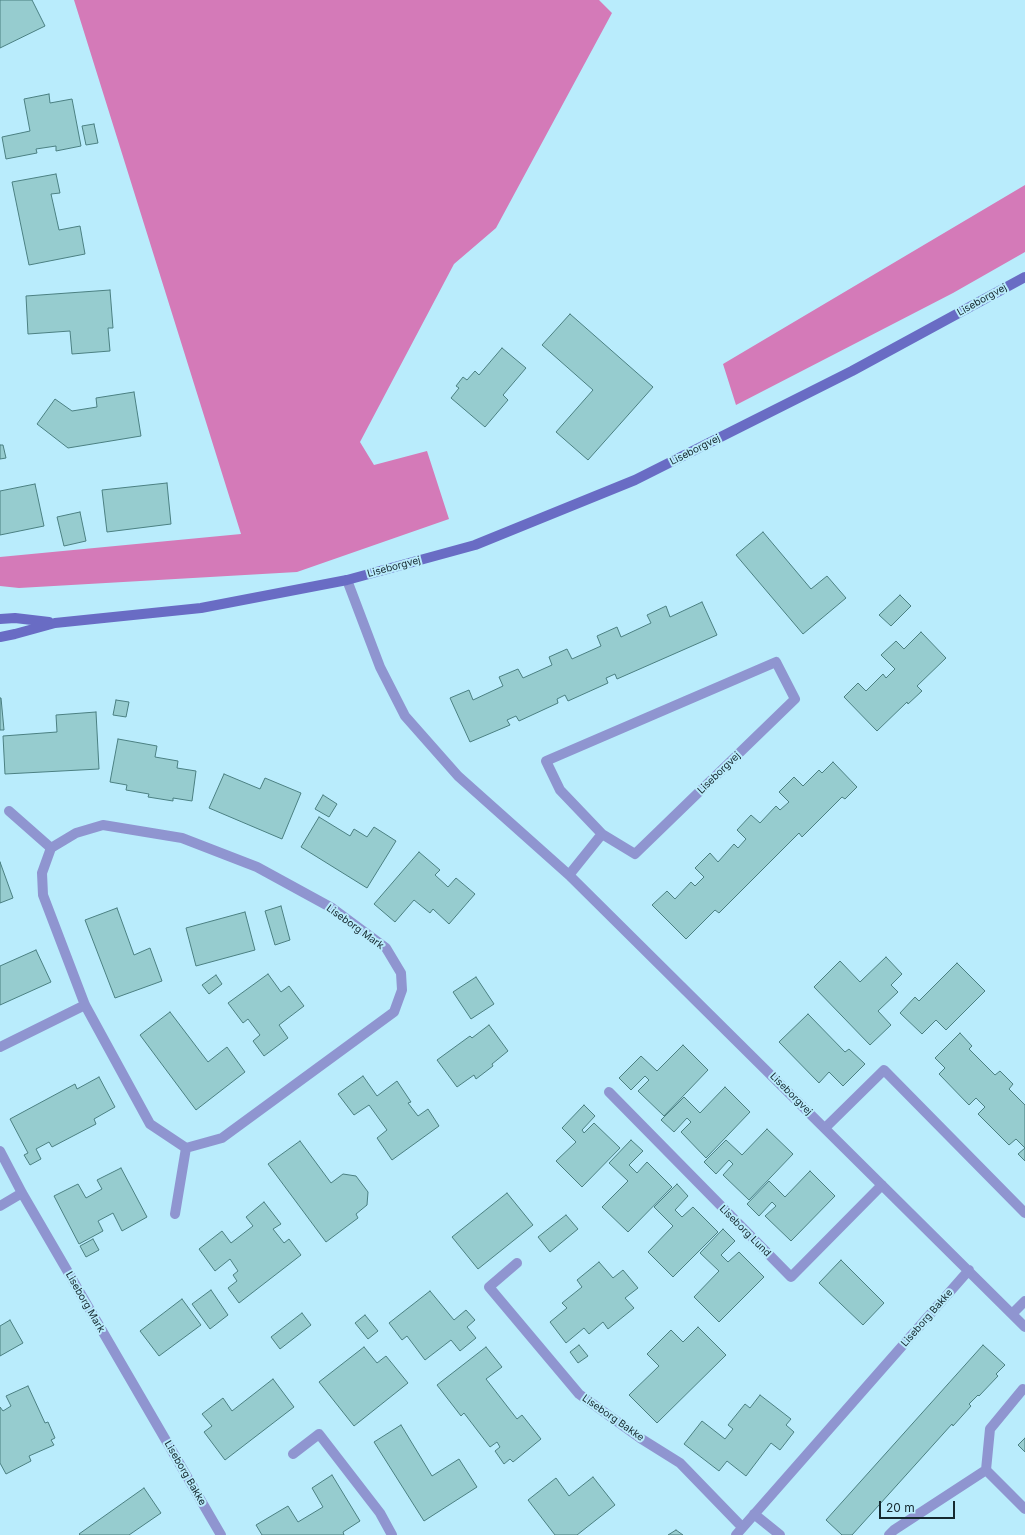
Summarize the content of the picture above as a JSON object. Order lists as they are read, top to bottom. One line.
{"streets":{"street":["Liseborgvej","Liseborg Mark","Liseborg Lund","Liseborg Bakke"]},"crossings":[["Liseborgvej","Liseborg Lund"],["Liseborgvej","Liseborg Bakke"],["Liseborg Mark","Liseborg Bakke"]],"scale_bar":"20 m"}
